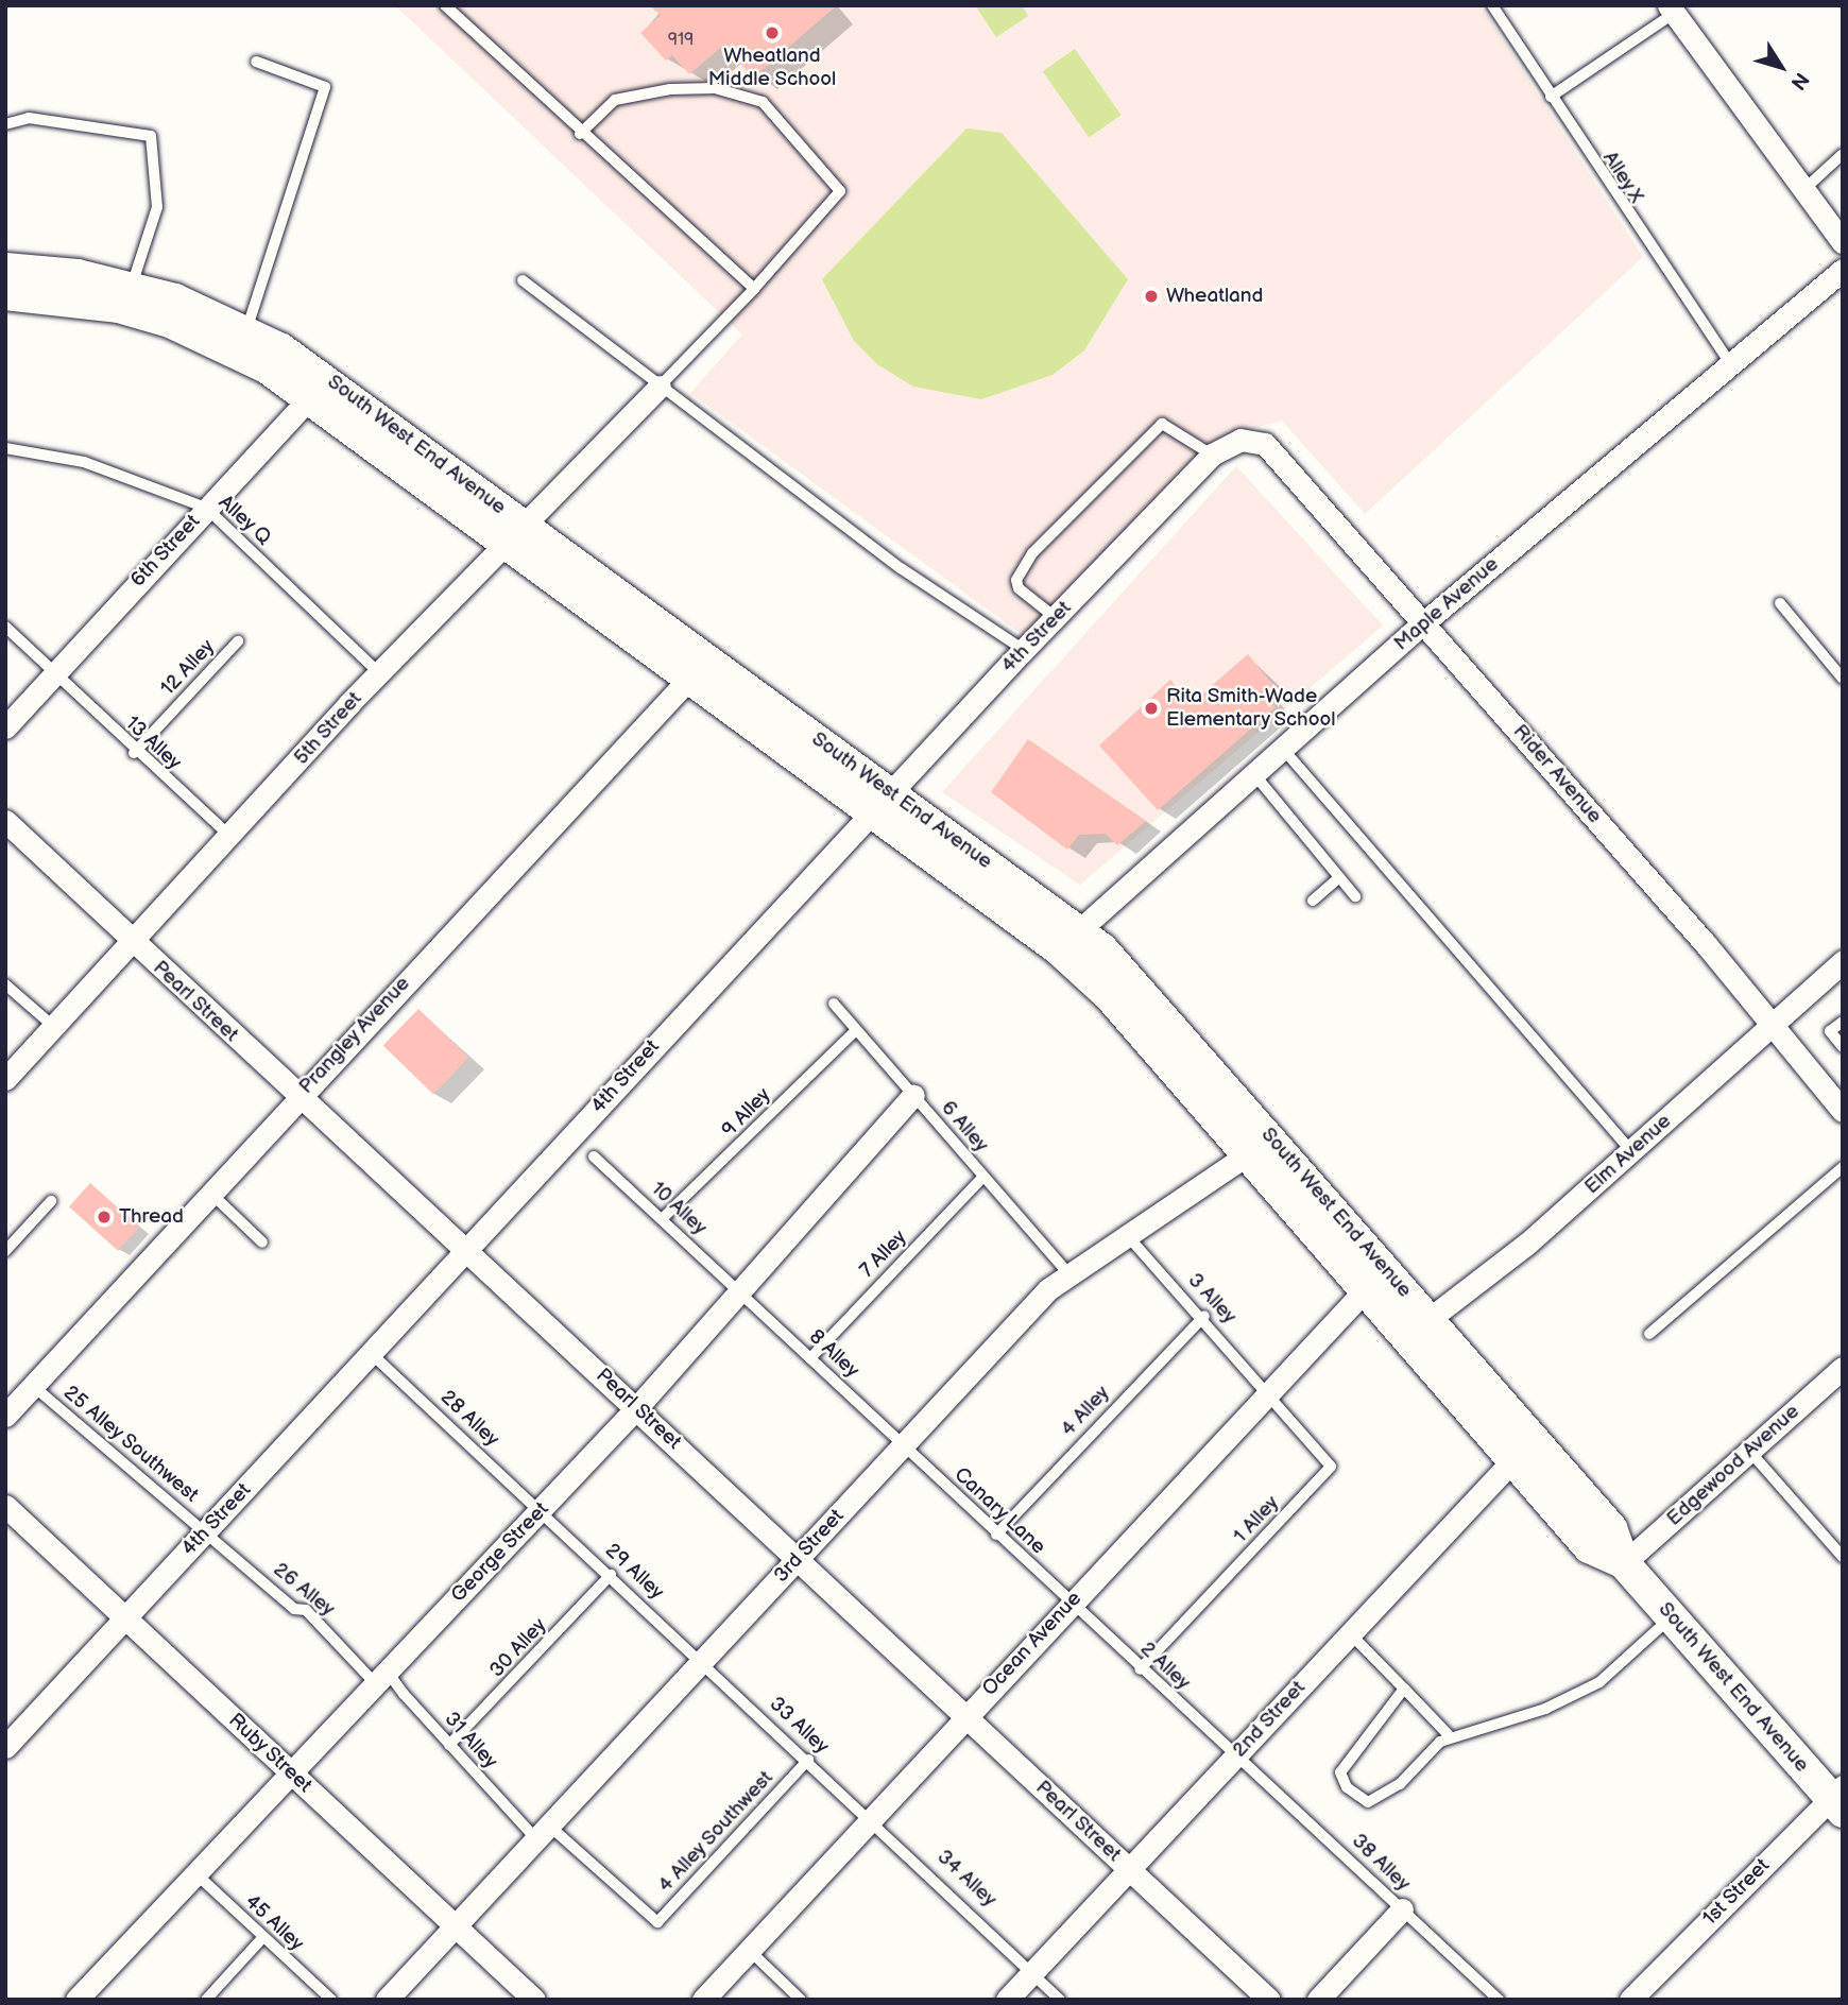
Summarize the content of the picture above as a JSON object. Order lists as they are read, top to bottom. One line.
{"streets":{"main road":["South West End Avenue"],"street":["6th Street","Maple Avenue","4th Street","5th Street","Rider Avenue","Pearl Street","Prangley Avenue","Elm Avenue","Edgewood Avenue","3rd Street","George Street","Ocean Avenue","2nd Street","Ruby Street","1st Street"],"lane":["Alley X","Alley Q","12 Alley","13 Alley","9 Alley","6 Alley","10 Alley","7 Alley","3 Alley","8 Alley","4 Alley","28 Alley","25 Alley Southwest","Canary Lane","1 Alley","29 Alley","26 Alley","30 Alley","2 Alley","33 Alley","31 Alley","4 Alley Southwest","38 Alley","34 Alley","45 Alley"]},"crossings":[["Alley X","Maple Avenue"],["South West End Avenue","6th Street"],["South West End Avenue","Maple Avenue"],["South West End Avenue","4th Street"],["South West End Avenue","5th Street"],["South West End Avenue","Prangley Avenue"],["South West End Avenue","Elm Avenue"],["South West End Avenue","Edgewood Avenue"],["South West End Avenue","3rd Street"],["South West End Avenue","Ocean Avenue"],["South West End Avenue","2nd Street"],["South West End Avenue","1st Street"],["Alley Q","6th Street"],["Alley Q","5th Street"],["6th Street","13 Alley"],["Maple Avenue","Rider Avenue"],["4th Street","Rider Avenue"],["4th Street","Pearl Street"],["4th Street","28 Alley"],["4th Street","25 Alley Southwest"],["4th Street","26 Alley"],["4th Street","Ruby Street"],["12 Alley","13 Alley"],["5th Street","13 Alley"],["5th Street","Pearl Street"],["Rider Avenue","Elm Avenue"],["Pearl Street","Prangley Avenue"],["Pearl Street","3rd Street"],["Pearl Street","George Street"],["Pearl Street","Ocean Avenue"],["Pearl Street","2nd Street"],["Prangley Avenue","25 Alley Southwest"],["9 Alley","6 Alley"],["9 Alley","10 Alley"],["6 Alley","7 Alley"],["6 Alley","3rd Street"],["6 Alley","George Street"],["10 Alley","8 Alley"],["10 Alley","George Street"],["7 Alley","8 Alley"],["3 Alley","4 Alley"],["3 Alley","1 Alley"],["3 Alley","3rd Street"],["3 Alley","Ocean Avenue"],["8 Alley","Canary Lane"],["8 Alley","3rd Street"],["8 Alley","George Street"],["4 Alley","Canary Lane"],["28 Alley","George Street"],["28 Alley","29 Alley"],["25 Alley Southwest","26 Alley"],["Canary Lane","3rd Street"],["Canary Lane","Ocean Avenue"],["Canary Lane","2 Alley"],["1 Alley","Ocean Avenue"],["1 Alley","2 Alley"],["3rd Street","29 Alley"],["3rd Street","33 Alley"],["3rd Street","31 Alley"],["3rd Street","Ruby Street"],["3rd Street","4 Alley Southwest"],["George Street","29 Alley"],["George Street","26 Alley"],["George Street","31 Alley"],["George Street","Ruby Street"],["George Street","45 Alley"],["29 Alley","30 Alley"],["29 Alley","33 Alley"],["Ocean Avenue","2 Alley"],["Ocean Avenue","33 Alley"],["Ocean Avenue","34 Alley"],["30 Alley","31 Alley"],["2 Alley","2nd Street"],["2 Alley","38 Alley"],["2nd Street","38 Alley"],["2nd Street","34 Alley"],["33 Alley","4 Alley Southwest"],["33 Alley","34 Alley"],["31 Alley","4 Alley Southwest"]],"places":["Wheatland Middle School","Wheatland","Rita Smith-Wade Elementary School","Thread"],"house_numbers":["919"],"north":"bottom right"}
